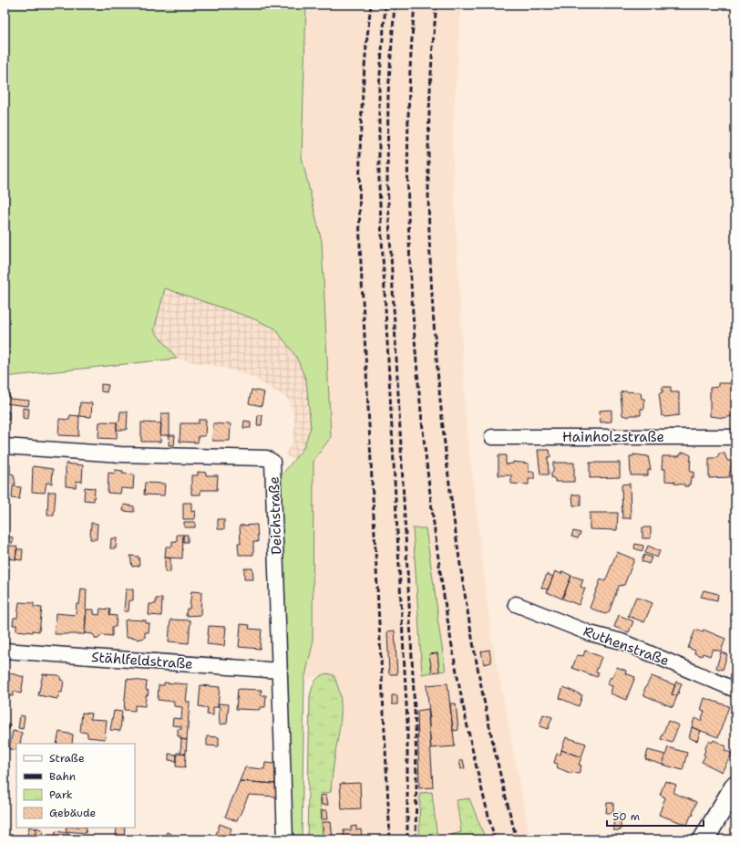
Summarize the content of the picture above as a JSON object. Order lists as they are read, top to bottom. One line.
{"streets":{"street":["Hainholzstraße","Deichstraße","Ruthenstraße","Stählfeldstraße"]},"crossings":[["Deichstraße","Stählfeldstraße"]],"legend":["Straße","Bahn","Park","Gebäude"],"scale_bar":"50 m"}
